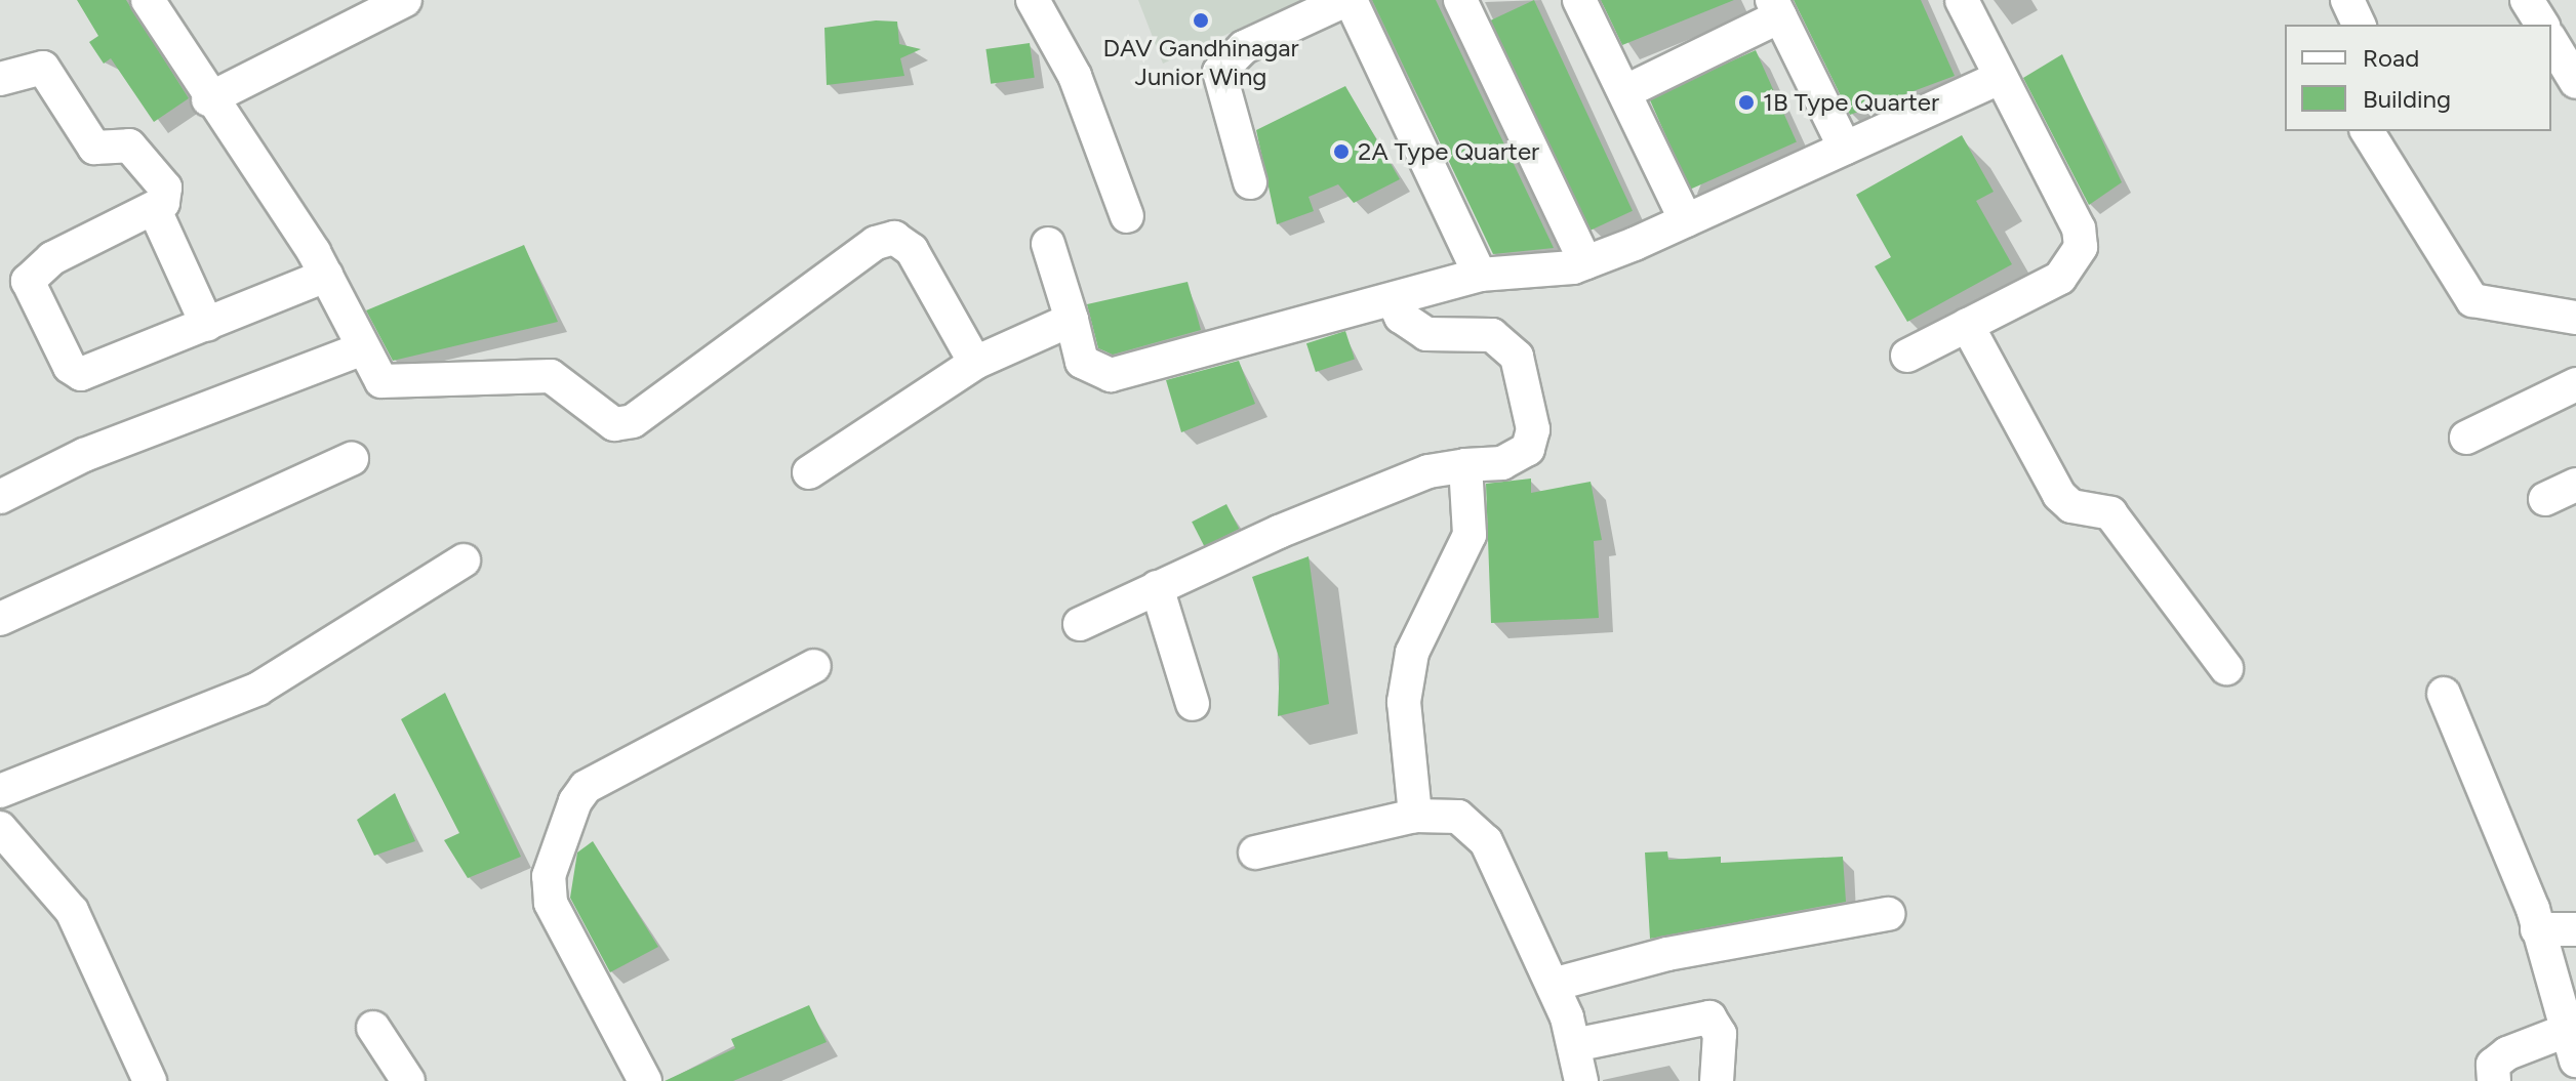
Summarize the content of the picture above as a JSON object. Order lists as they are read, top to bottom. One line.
{"places":["DAV Gandhinagar Junior Wing","1B Type Quarter","2A Type Quarter"],"legend":["Road","Building"]}
